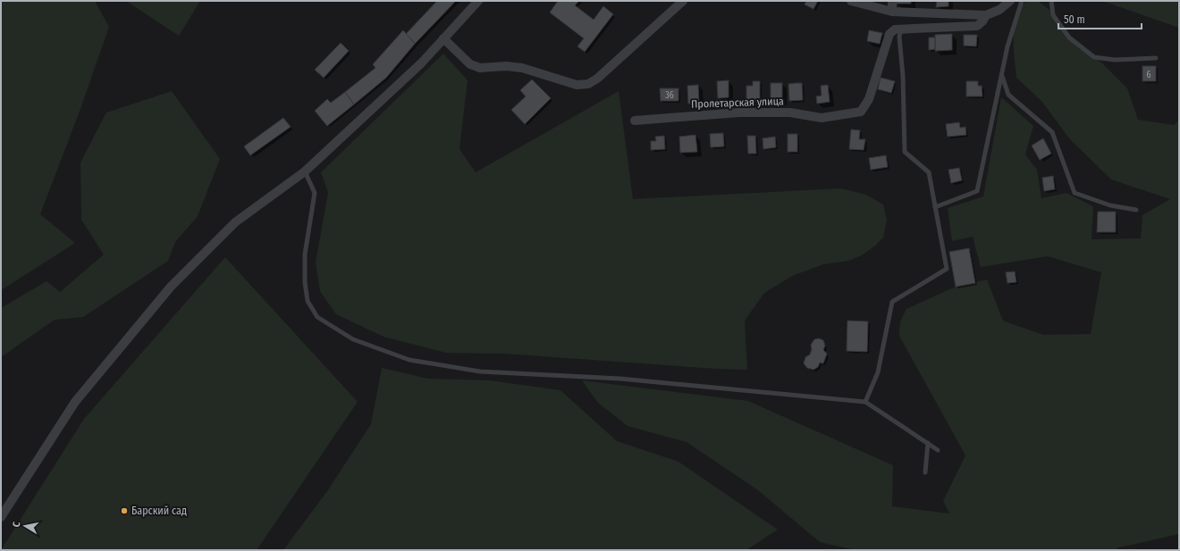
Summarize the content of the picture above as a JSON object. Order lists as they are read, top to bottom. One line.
{"streets":{"street":["Пролетарская улица"]},"places":["Барский сад"],"house_numbers":["6","36"],"scale_bar":"50 m","north":"left"}
